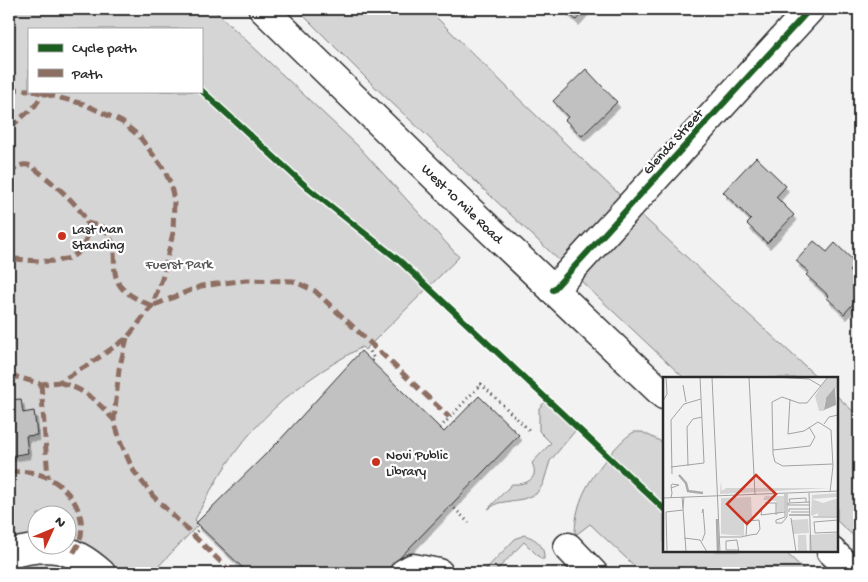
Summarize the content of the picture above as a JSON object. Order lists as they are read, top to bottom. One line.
{"streets":{"main road":["Glenda Street","West 10 Mile Road"]},"crossings":[["Glenda Street","West 10 Mile Road"]],"parks":["Fuerst Park"],"places":["Last Man Standing","Novi Public Library"],"legend":["Cycle path","Path"],"north":"top right"}
